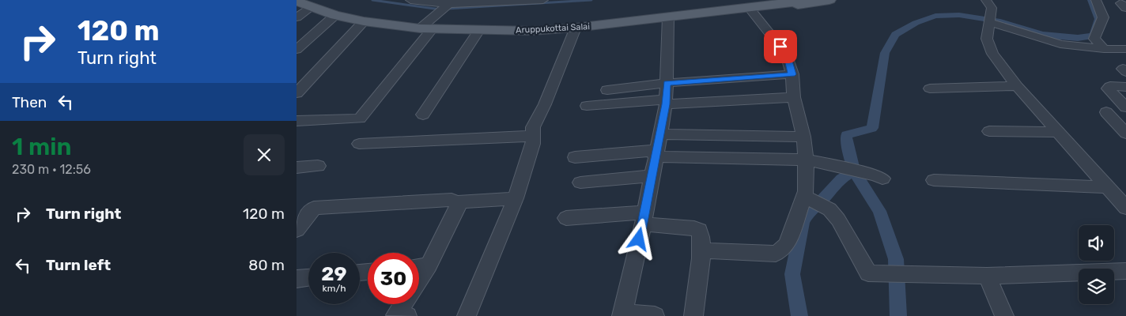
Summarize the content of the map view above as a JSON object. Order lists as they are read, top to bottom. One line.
{"streets":{"main road":["Aruppukottai Salai"]},"page":{"turn":["120 m","Turn right"],"then":"Then","heading":["1 min","230 m · 12:56"],"list":[{"name":"Turn right","value":"120 m"},{"name":"Turn left","value":"80 m"}],"speed":"29 km/h","limit":"30"}}
